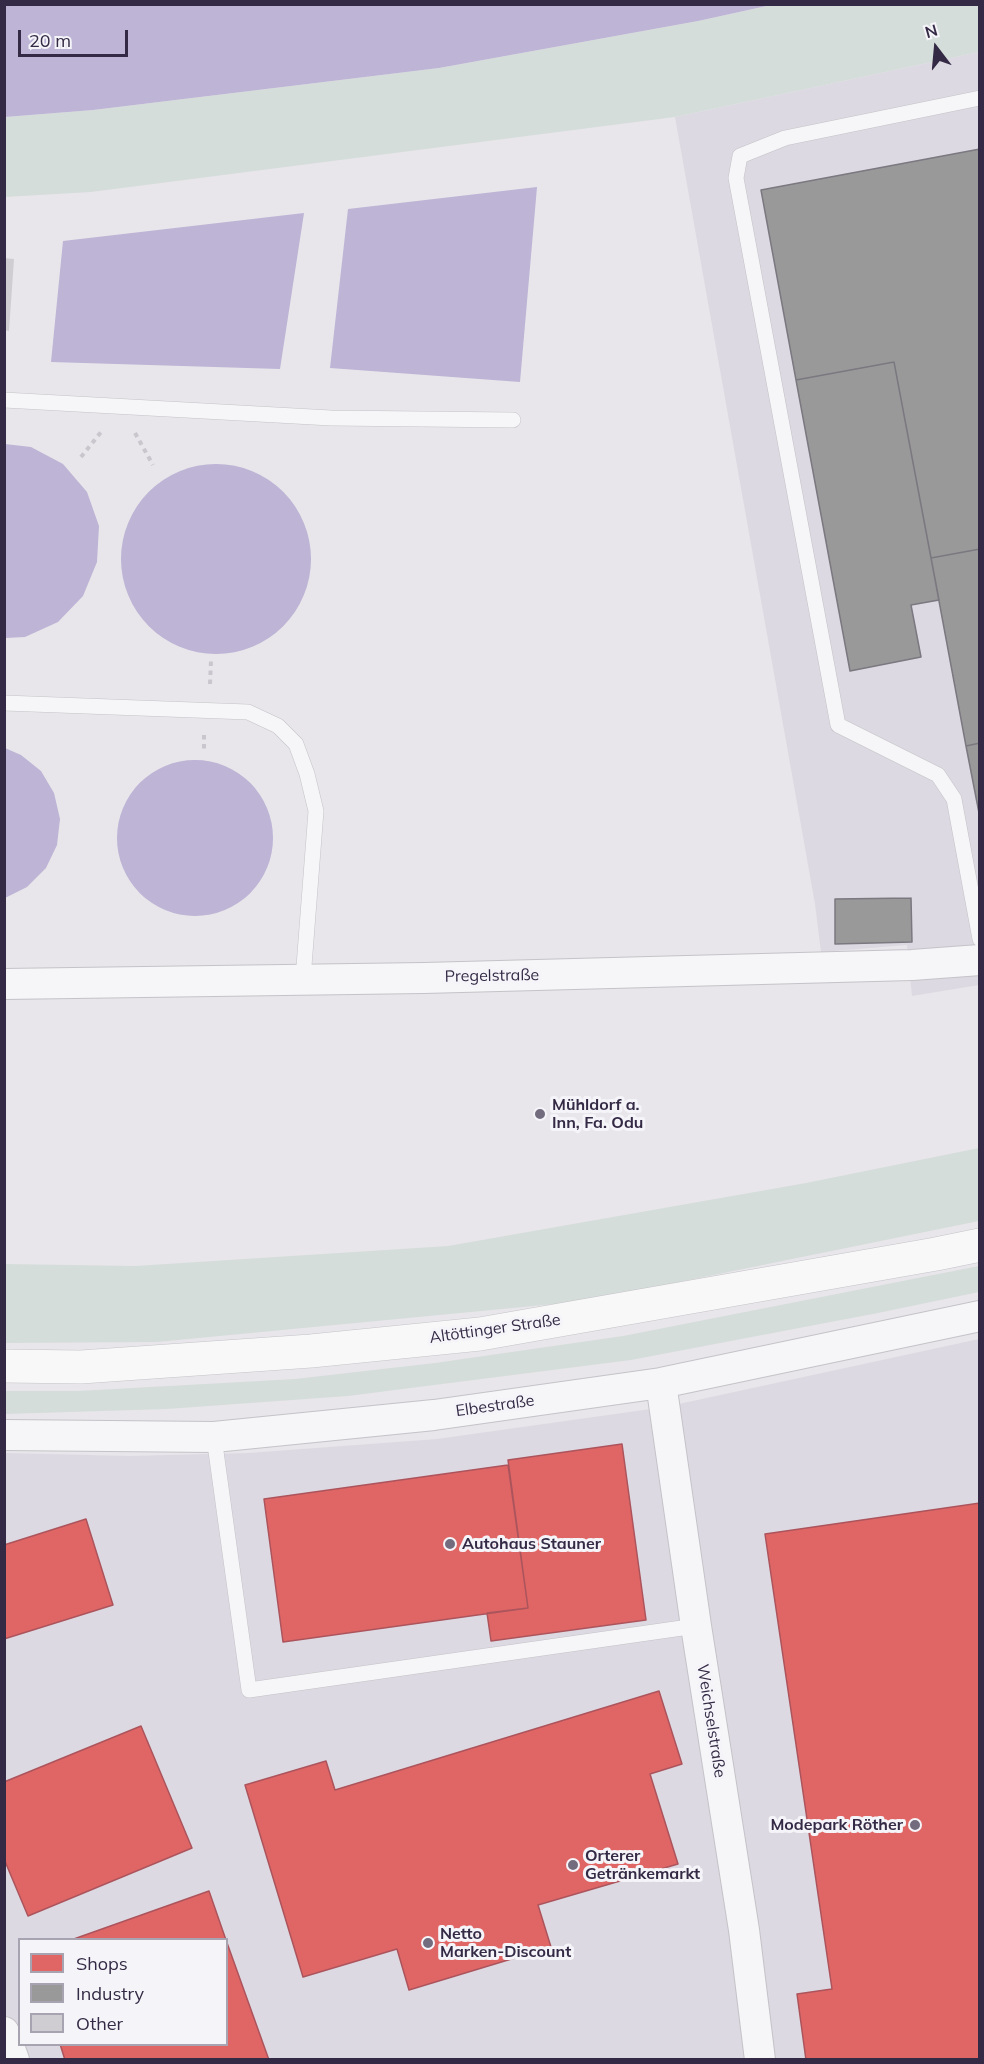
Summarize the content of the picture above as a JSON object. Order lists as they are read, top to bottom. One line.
{"streets":{"main road":["Altöttinger Straße"],"street":["Pregelstraße","Elbestraße","Weichselstraße"]},"crossings":[["Elbestraße","Weichselstraße"]],"places":["Mühldorf a. Inn, Fa. Odu","Autohaus Stauner","Modepark Röther","Orterer Getränkemarkt","Netto Marken-Discount"],"legend":["Shops","Industry","Other"],"scale_bar":"20 m","north":"top"}
